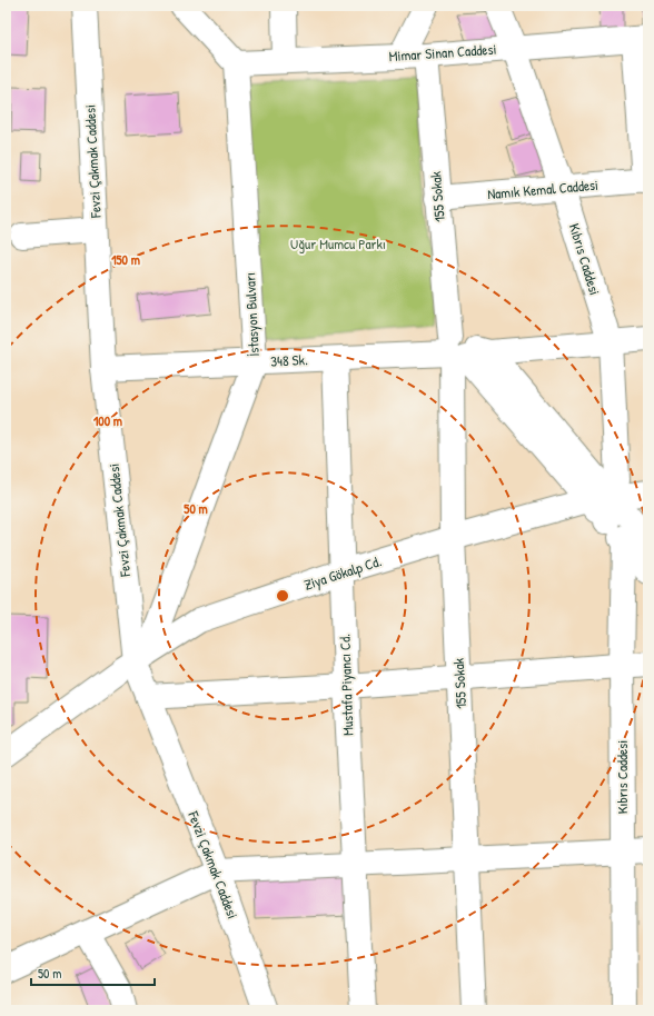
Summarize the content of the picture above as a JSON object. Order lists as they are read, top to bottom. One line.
{"streets":{"street":["Mimar Sinan Caddesi","Fevzi Çakmak Caddesi","Namık Kemal Caddesi","155 Sokak","Kıbrıs Caddesi","İstasyon Bulvarı","348 Sk.","Ziya Gökalp Cd.","Mustafa Piyancı Cd."]},"crossings":[["Mimar Sinan Caddesi","155 Sokak"],["Mimar Sinan Caddesi","Kıbrıs Caddesi"],["Mimar Sinan Caddesi","İstasyon Bulvarı"],["Fevzi Çakmak Caddesi","İstasyon Bulvarı"],["Fevzi Çakmak Caddesi","348 Sk."],["Fevzi Çakmak Caddesi","Ziya Gökalp Cd."],["Namık Kemal Caddesi","155 Sokak"],["Namık Kemal Caddesi","Kıbrıs Caddesi"],["155 Sokak","348 Sk."],["155 Sokak","Ziya Gökalp Cd."],["Kıbrıs Caddesi","348 Sk."],["Kıbrıs Caddesi","Ziya Gökalp Cd."],["İstasyon Bulvarı","348 Sk."],["İstasyon Bulvarı","Ziya Gökalp Cd."],["348 Sk.","Mustafa Piyancı Cd."],["Ziya Gökalp Cd.","Mustafa Piyancı Cd."]],"parks":["Uğur Mumcu Parkı"],"scale_bar":"50 m","rings":["150 m","100 m","50 m"]}
